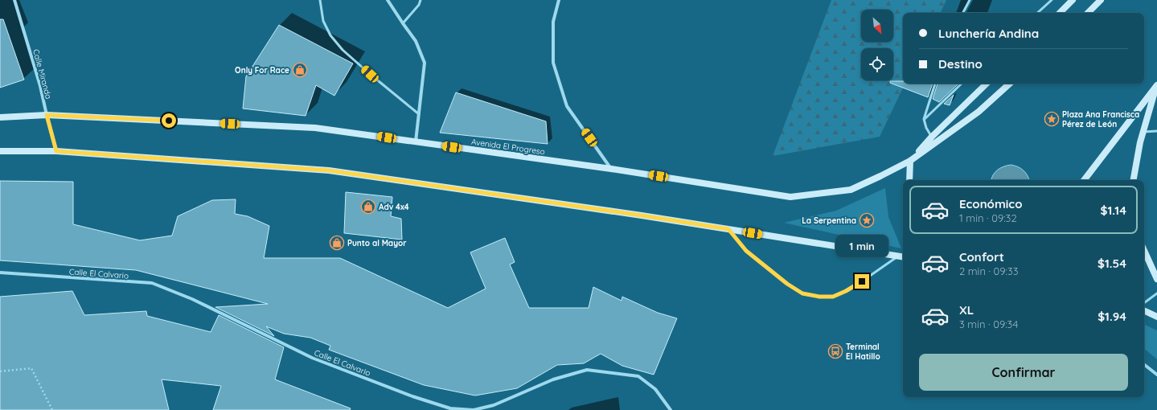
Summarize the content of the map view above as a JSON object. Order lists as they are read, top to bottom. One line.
{"streets":{"street":["Calle Miranda","Avenida El Progreso","Calle El Calvario"]},"crossings":[["Calle Miranda","Avenida El Progreso"]],"places":{"shop":["Only For Race","Adv 4x4","Punto al Mayor"],"place":["Plaza Ana Francisca Pérez de León","La Serpentina"],"bus stop":["Terminal El Hatillo"]},"north":"bottom right","page":{"banner":["Lunchería Andina","Destino"],"list":[{"name":"Económico","note":"1 min · 09:32","value":"$1.14"},{"name":"Confort","note":"2 min · 09:33","value":"$1.54"},{"name":"XL","note":"3 min · 09:34","value":"$1.94"}],"bubble":"1 min","buttons":"Confirmar"}}
